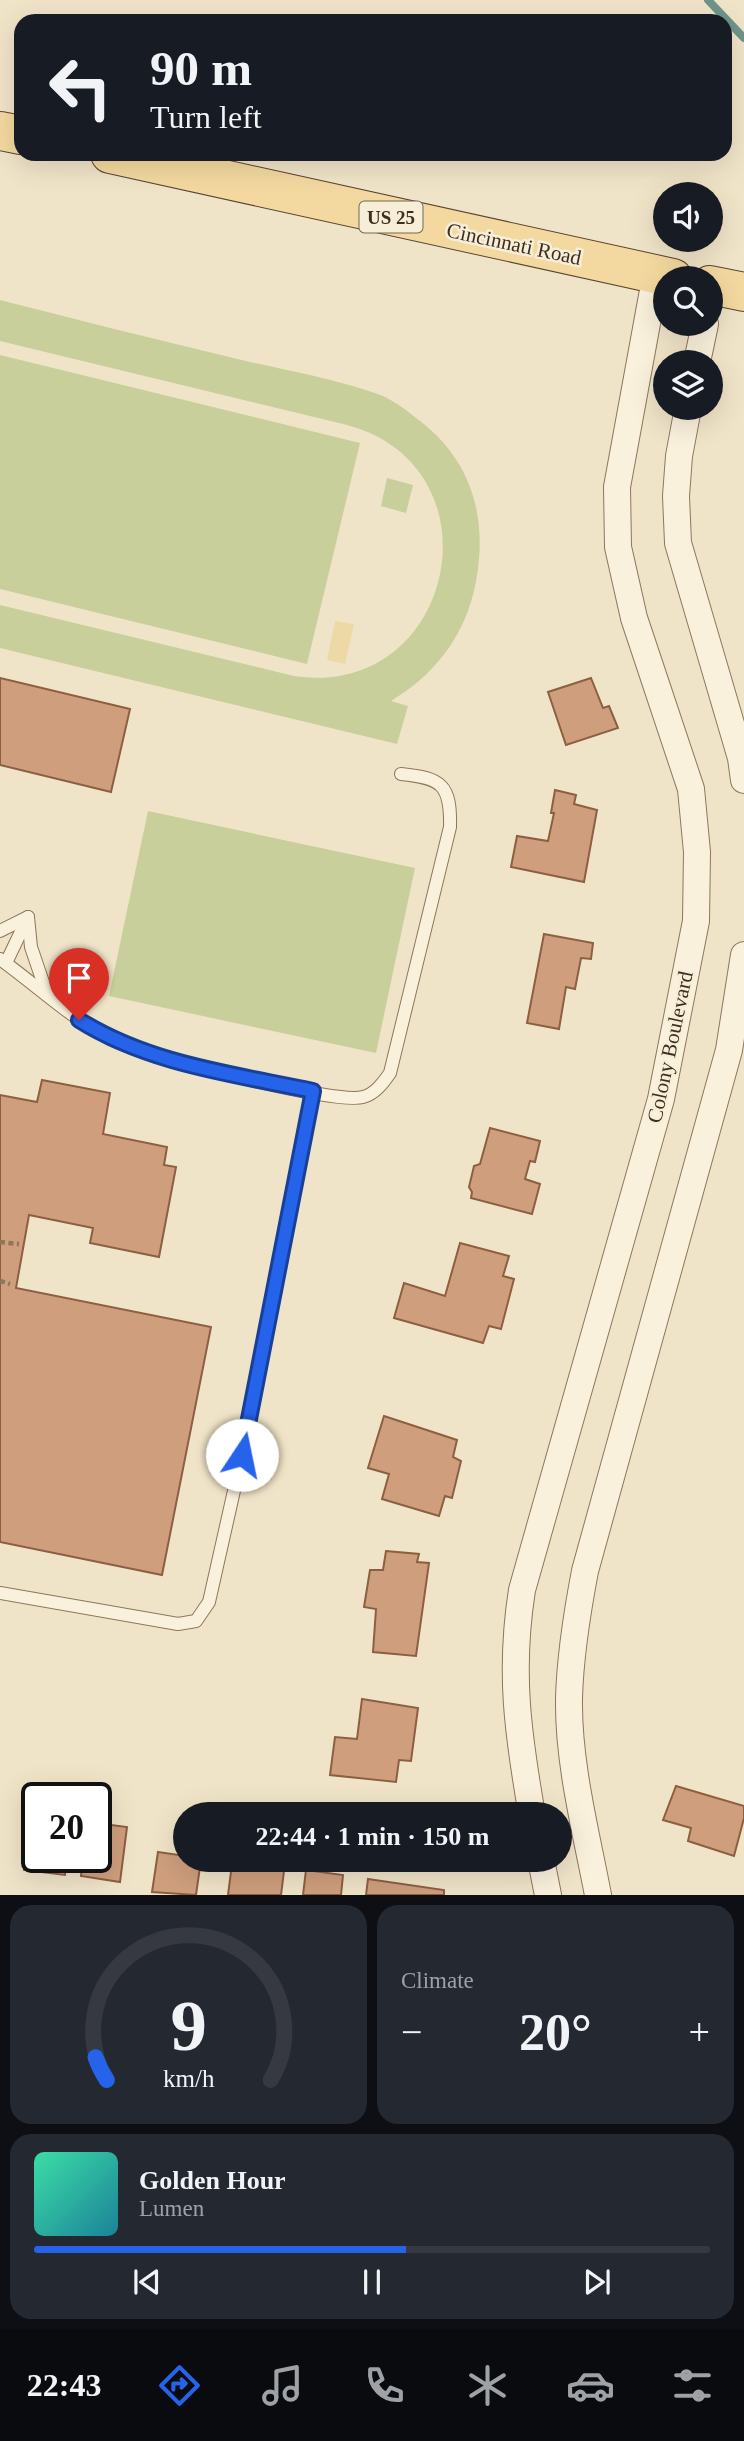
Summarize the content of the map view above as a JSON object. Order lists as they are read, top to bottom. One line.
{"streets":{"main road":["US 25","Cincinnati Road"],"street":["Colony Boulevard"]},"page":{"turn":["90 m","Turn left"],"limit":"20","trip":"22:44 · 1 min · 150 m","tile":"Climate","heat":["−","20°","+"],"song":["Golden Hour","Lumen"],"tabs":"22:43","gauge":["9","km/h"]}}
